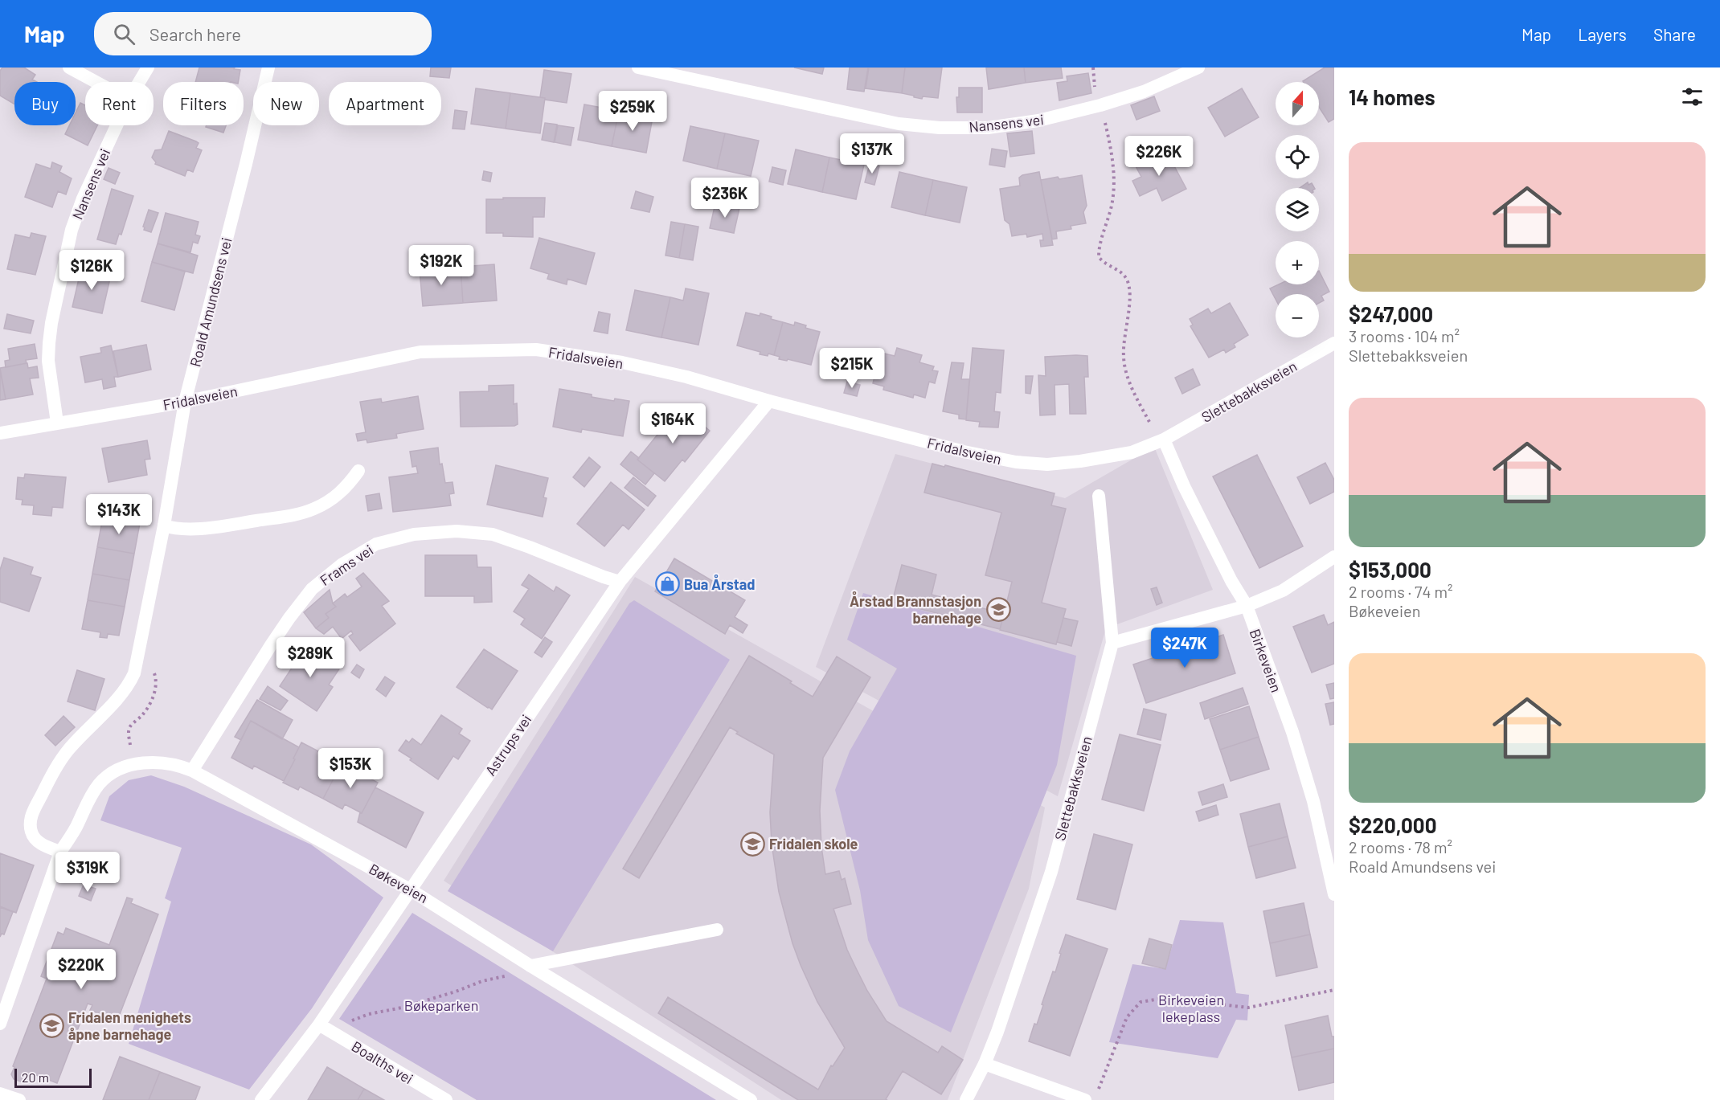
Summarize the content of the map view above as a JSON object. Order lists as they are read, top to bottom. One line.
{"streets":{"street":["Nansens vei","Roald Amundsens vei","Fridalsveien","Slettebakksveien","Frams vei","Birkeveien","Astrups vei","Bøkeveien","Boalths vei"]},"crossings":[["Nansens vei","Fridalsveien"],["Roald Amundsens vei","Fridalsveien"],["Roald Amundsens vei","Bøkeveien"],["Fridalsveien","Slettebakksveien"],["Fridalsveien","Birkeveien"],["Fridalsveien","Astrups vei"],["Slettebakksveien","Birkeveien"],["Frams vei","Astrups vei"],["Frams vei","Bøkeveien"],["Astrups vei","Bøkeveien"],["Astrups vei","Boalths vei"]],"parks":["Birkeveien lekeplass","Bøkeparken"],"places":{"shop":["Bua Årstad"],"school or university":["Årstad Brannstasjon barnehage","Fridalen skole","Fridalen menighets åpne barnehage"]},"scale_bar":"20 m","north":"top","page":{"header":"Map","search":"Search here","nav":["Map","Layers","Share"],"heading":"14 homes","map_buttons":["+","−"],"chip":["Buy","Rent","Filters","New","Apartment"],"price":["$259K","$137K","$226K","$236K","$192K","$126K","$215K","$164K","$143K","$247K","$289K","$153K","$319K","$220K"],"list":[{"name":"$247,000","note":"3 rooms · 104 m² · Slettebakksveien"},{"name":"$153,000","note":"2 rooms · 74 m² · Bøkeveien"},{"name":"$220,000","note":"2 rooms · 78 m² · Roald Amundsens vei"}],"scale":"20 m"}}
